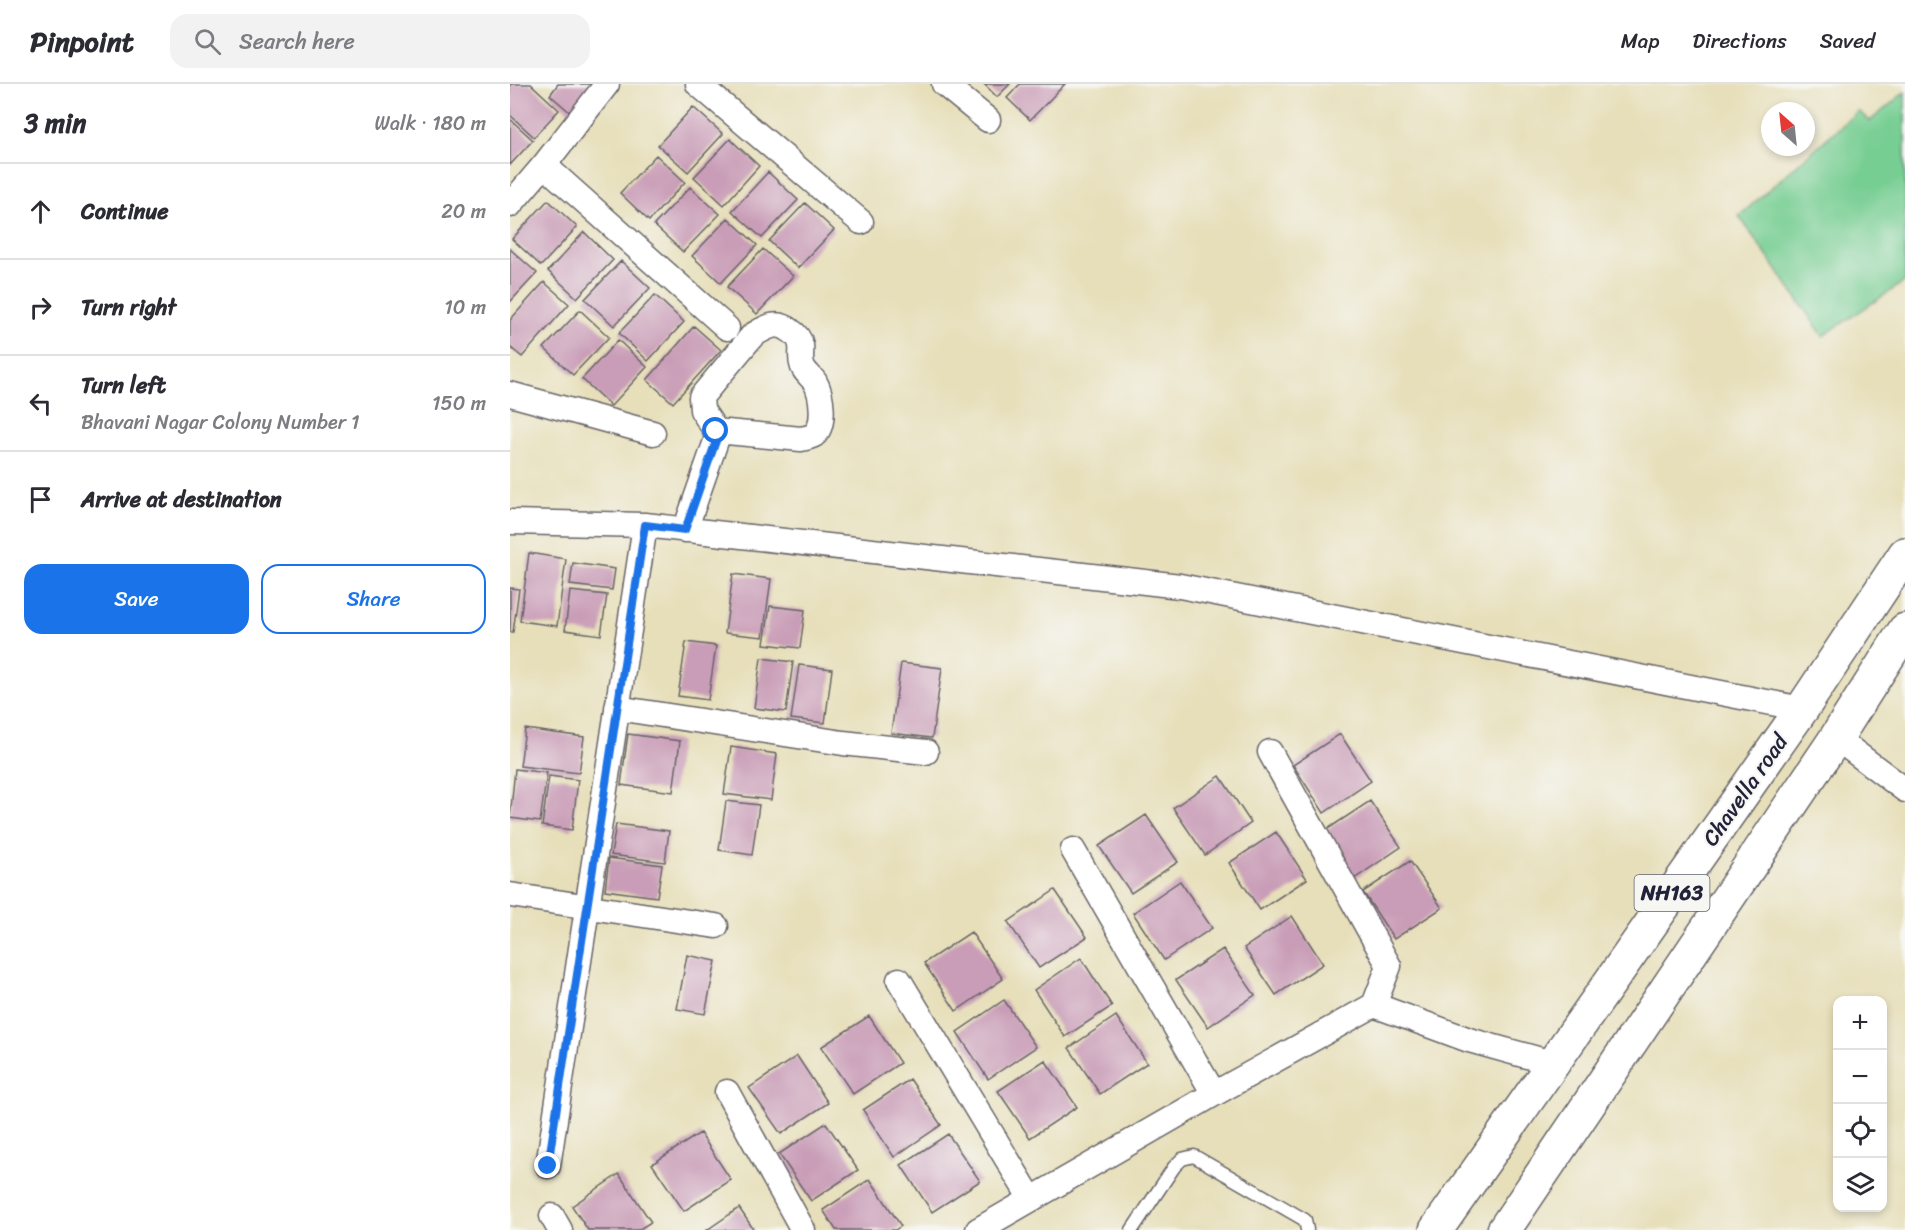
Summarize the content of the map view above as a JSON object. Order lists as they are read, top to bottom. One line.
{"streets":{"highway":["Chavella road","NH163"]},"north":"top left","page":{"header":"Pinpoint","search":"Search here","nav":["Map","Directions","Saved"],"heading":["3 min","Walk · 180 m"],"list":[["Continue","20 m"],["Turn right","10 m"],["Turn left","Bhavani Nagar Colony Number 1","150 m"],"Arrive at destination"],"buttons":["Save","Share"],"map_buttons":["+","−"]}}
